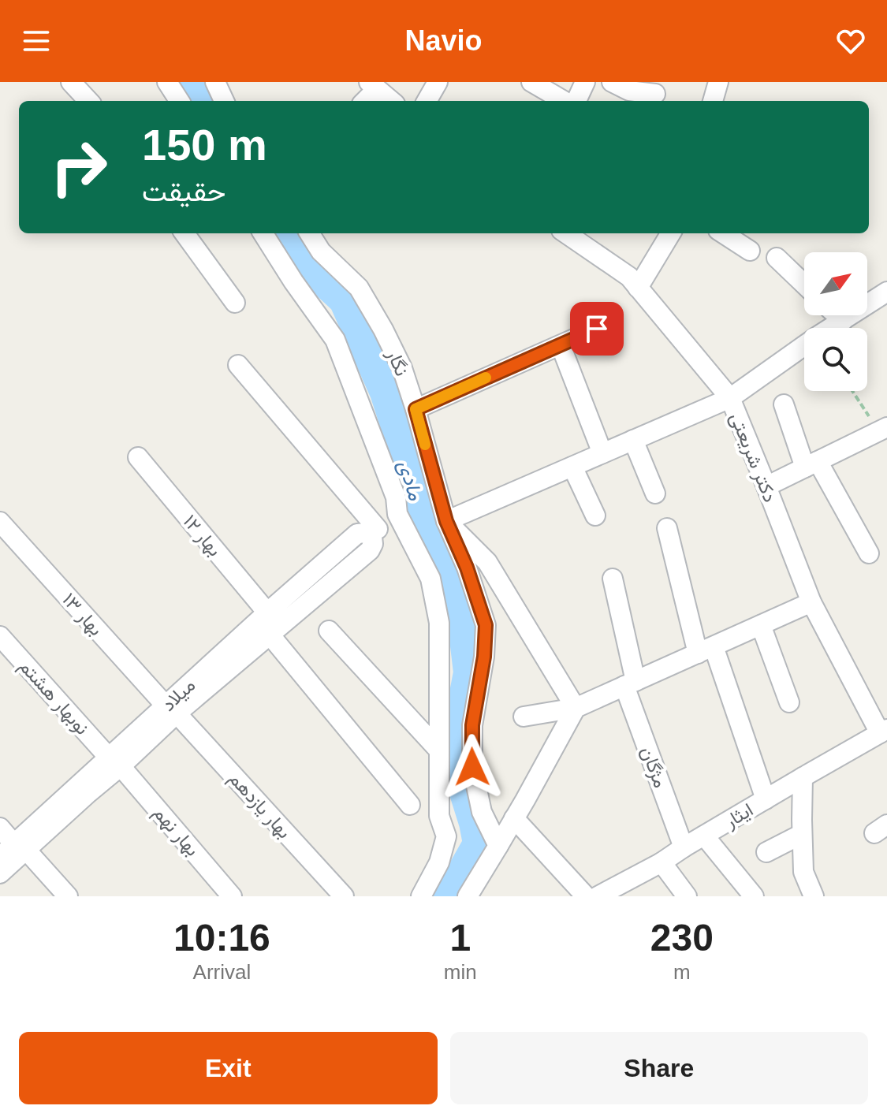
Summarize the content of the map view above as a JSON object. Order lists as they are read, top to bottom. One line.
{"streets":{"street":["نگار","دکتر شریعتی","بهار ۱۲","بهار ۱۳","میلاد","نوبهار هشتم","مژگان","بهار یازدهم","ایثار","بهار نهم"]},"crossings":[["دکتر شریعتی","ایثار"],["بهار ۱۲","میلاد"],["بهار ۱۳","میلاد"],["بهار ۱۳","بهار یازدهم"],["میلاد","نوبهار هشتم"],["میلاد","بهار یازدهم"],["میلاد","بهار نهم"],["نوبهار هشتم","بهار نهم"],["مژگان","ایثار"]],"water":["مادی"],"north":"top right","page":{"header":"Navio","turn":["150 m","حقیقت"],"eta":["10:16","Arrival","1","min","230","m"],"buttons":["Exit","Share"]}}
